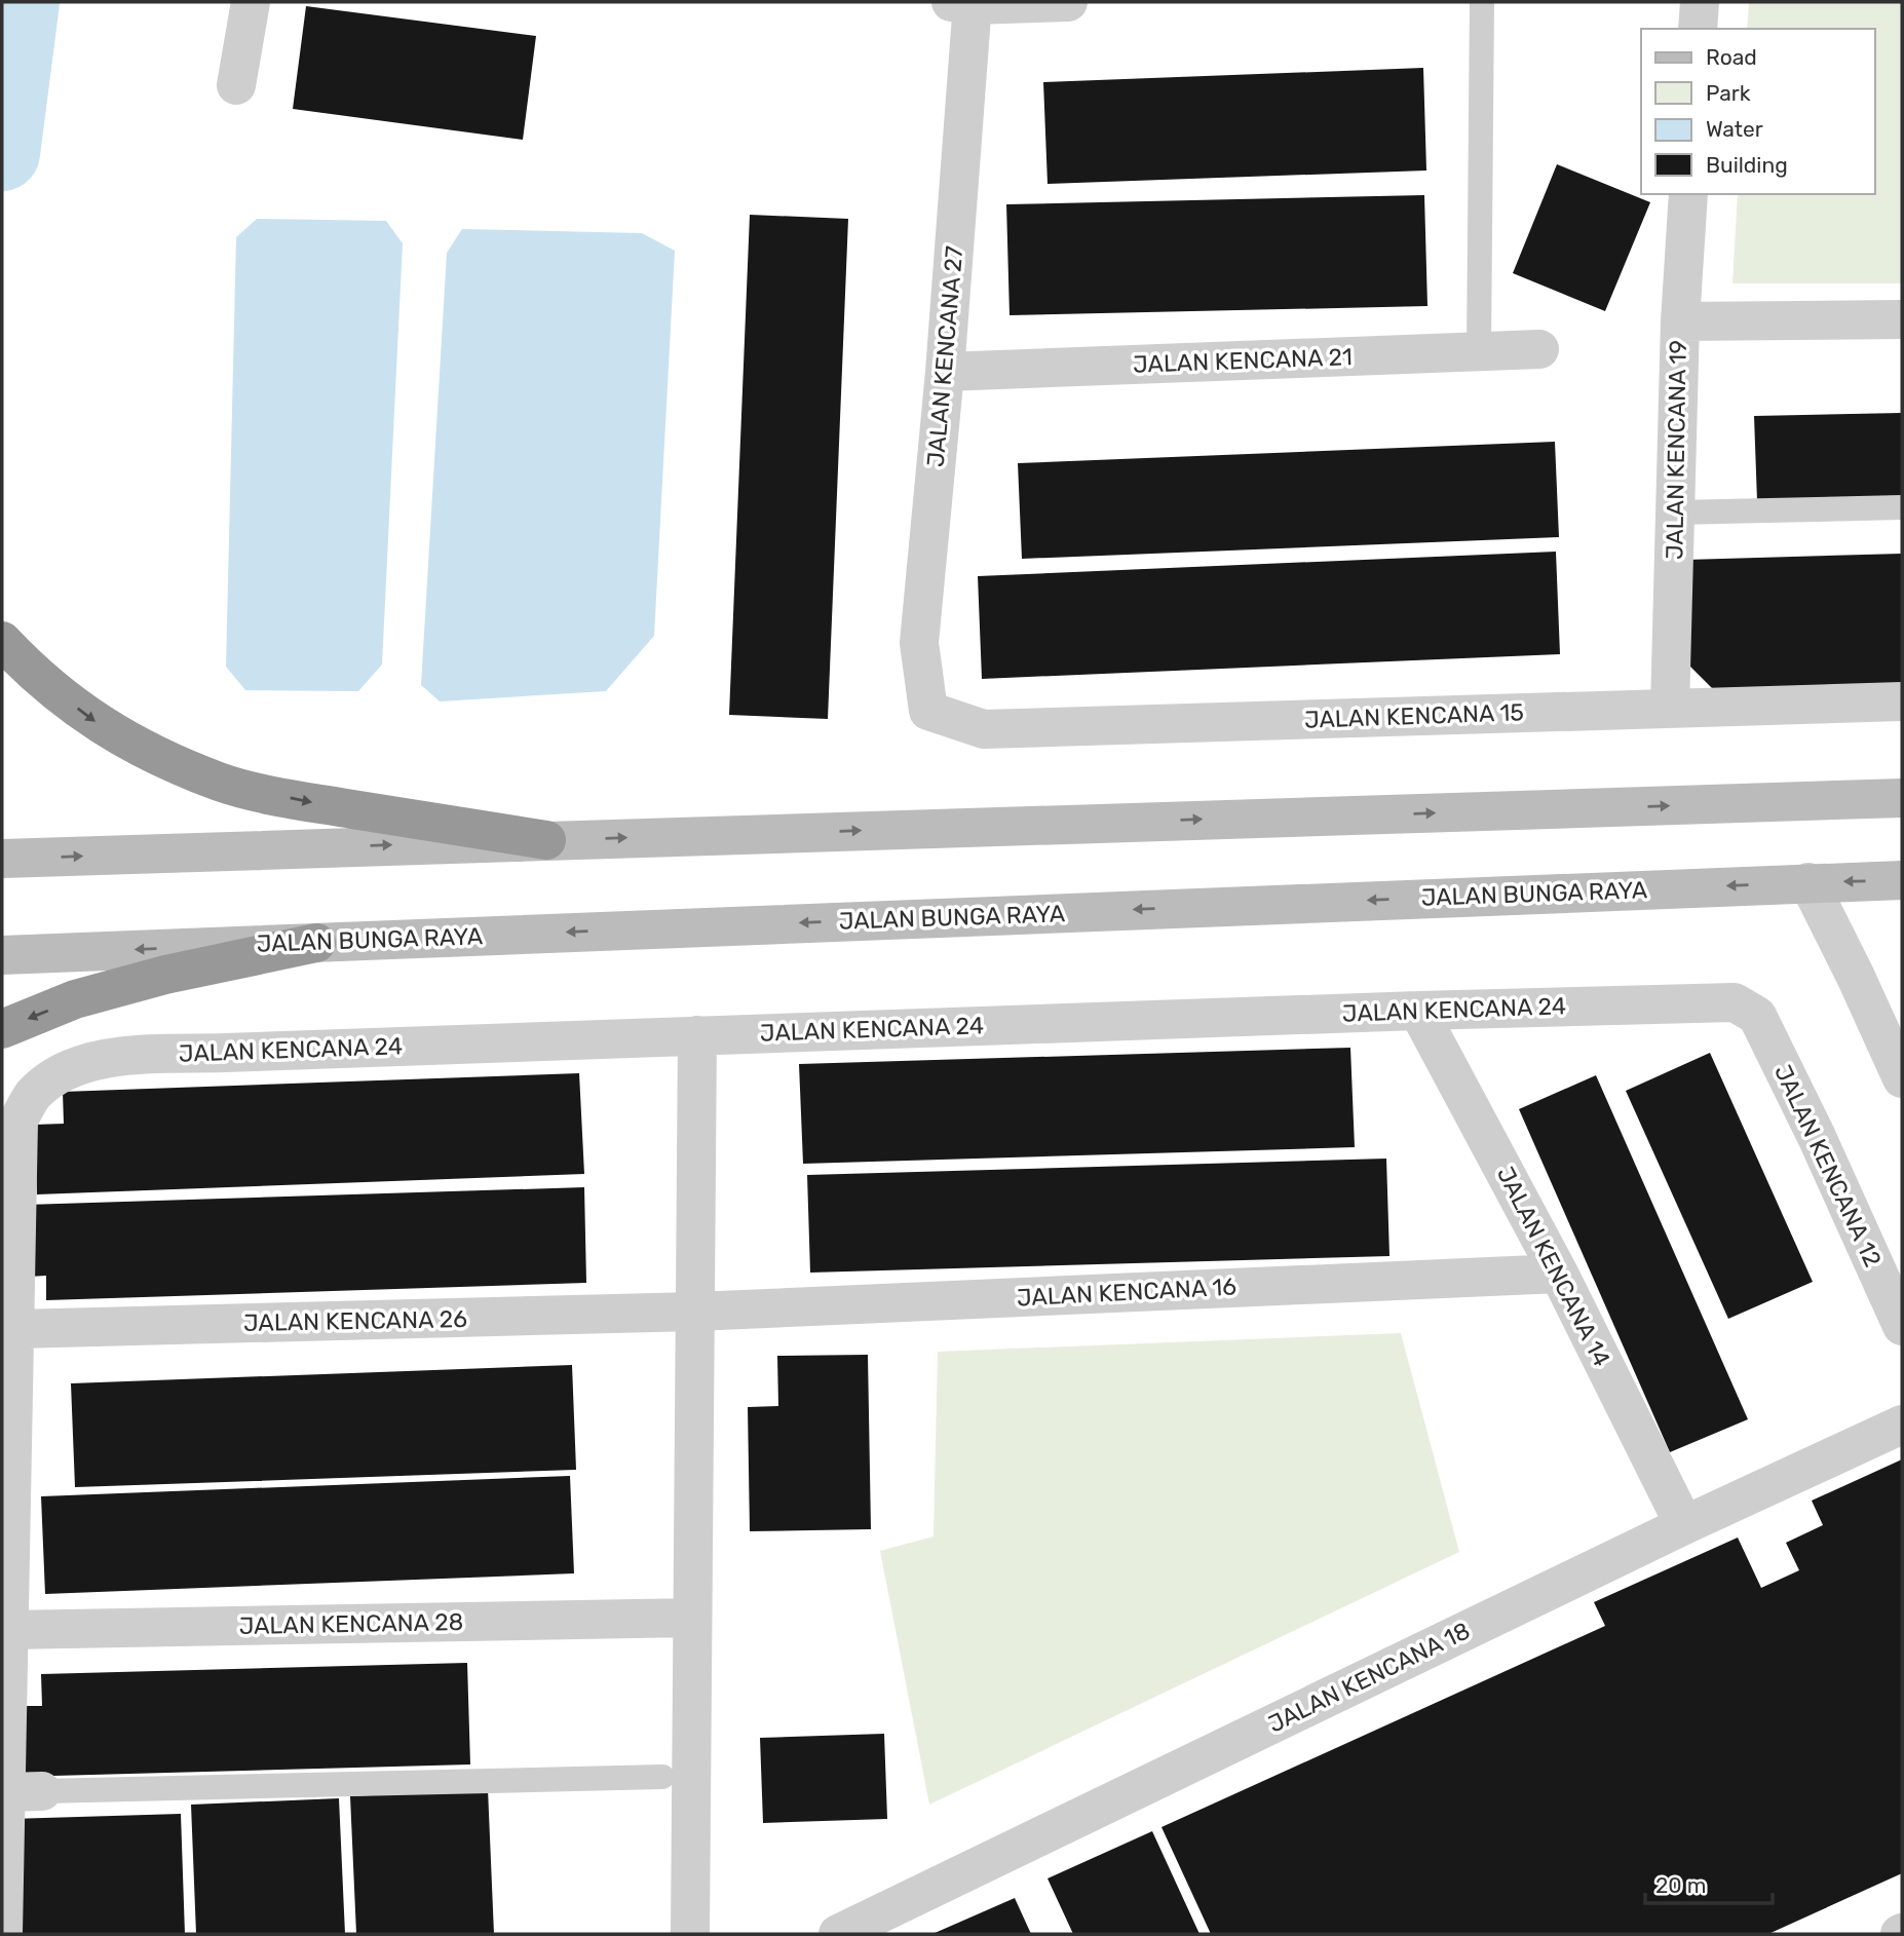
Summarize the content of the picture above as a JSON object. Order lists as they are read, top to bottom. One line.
{"streets":{"street":["JALAN KENCANA 27","JALAN KENCANA 21","JALAN KENCANA 19","JALAN KENCANA 15","JALAN BUNGA RAYA","JALAN KENCANA 24","JALAN KENCANA 12","JALAN KENCANA 14","JALAN KENCANA 16","JALAN KENCANA 26","JALAN KENCANA 28","JALAN KENCANA 18"]},"crossings":[["JALAN KENCANA 27","JALAN KENCANA 21"],["JALAN KENCANA 27","JALAN KENCANA 15"],["JALAN KENCANA 19","JALAN KENCANA 15"],["JALAN KENCANA 24","JALAN KENCANA 12"],["JALAN KENCANA 24","JALAN KENCANA 14"],["JALAN KENCANA 24","JALAN KENCANA 26"],["JALAN KENCANA 14","JALAN KENCANA 16"],["JALAN KENCANA 14","JALAN KENCANA 18"],["JALAN KENCANA 16","JALAN KENCANA 26"]],"legend":["Road","Park","Water","Building"],"scale_bar":"20 m"}
